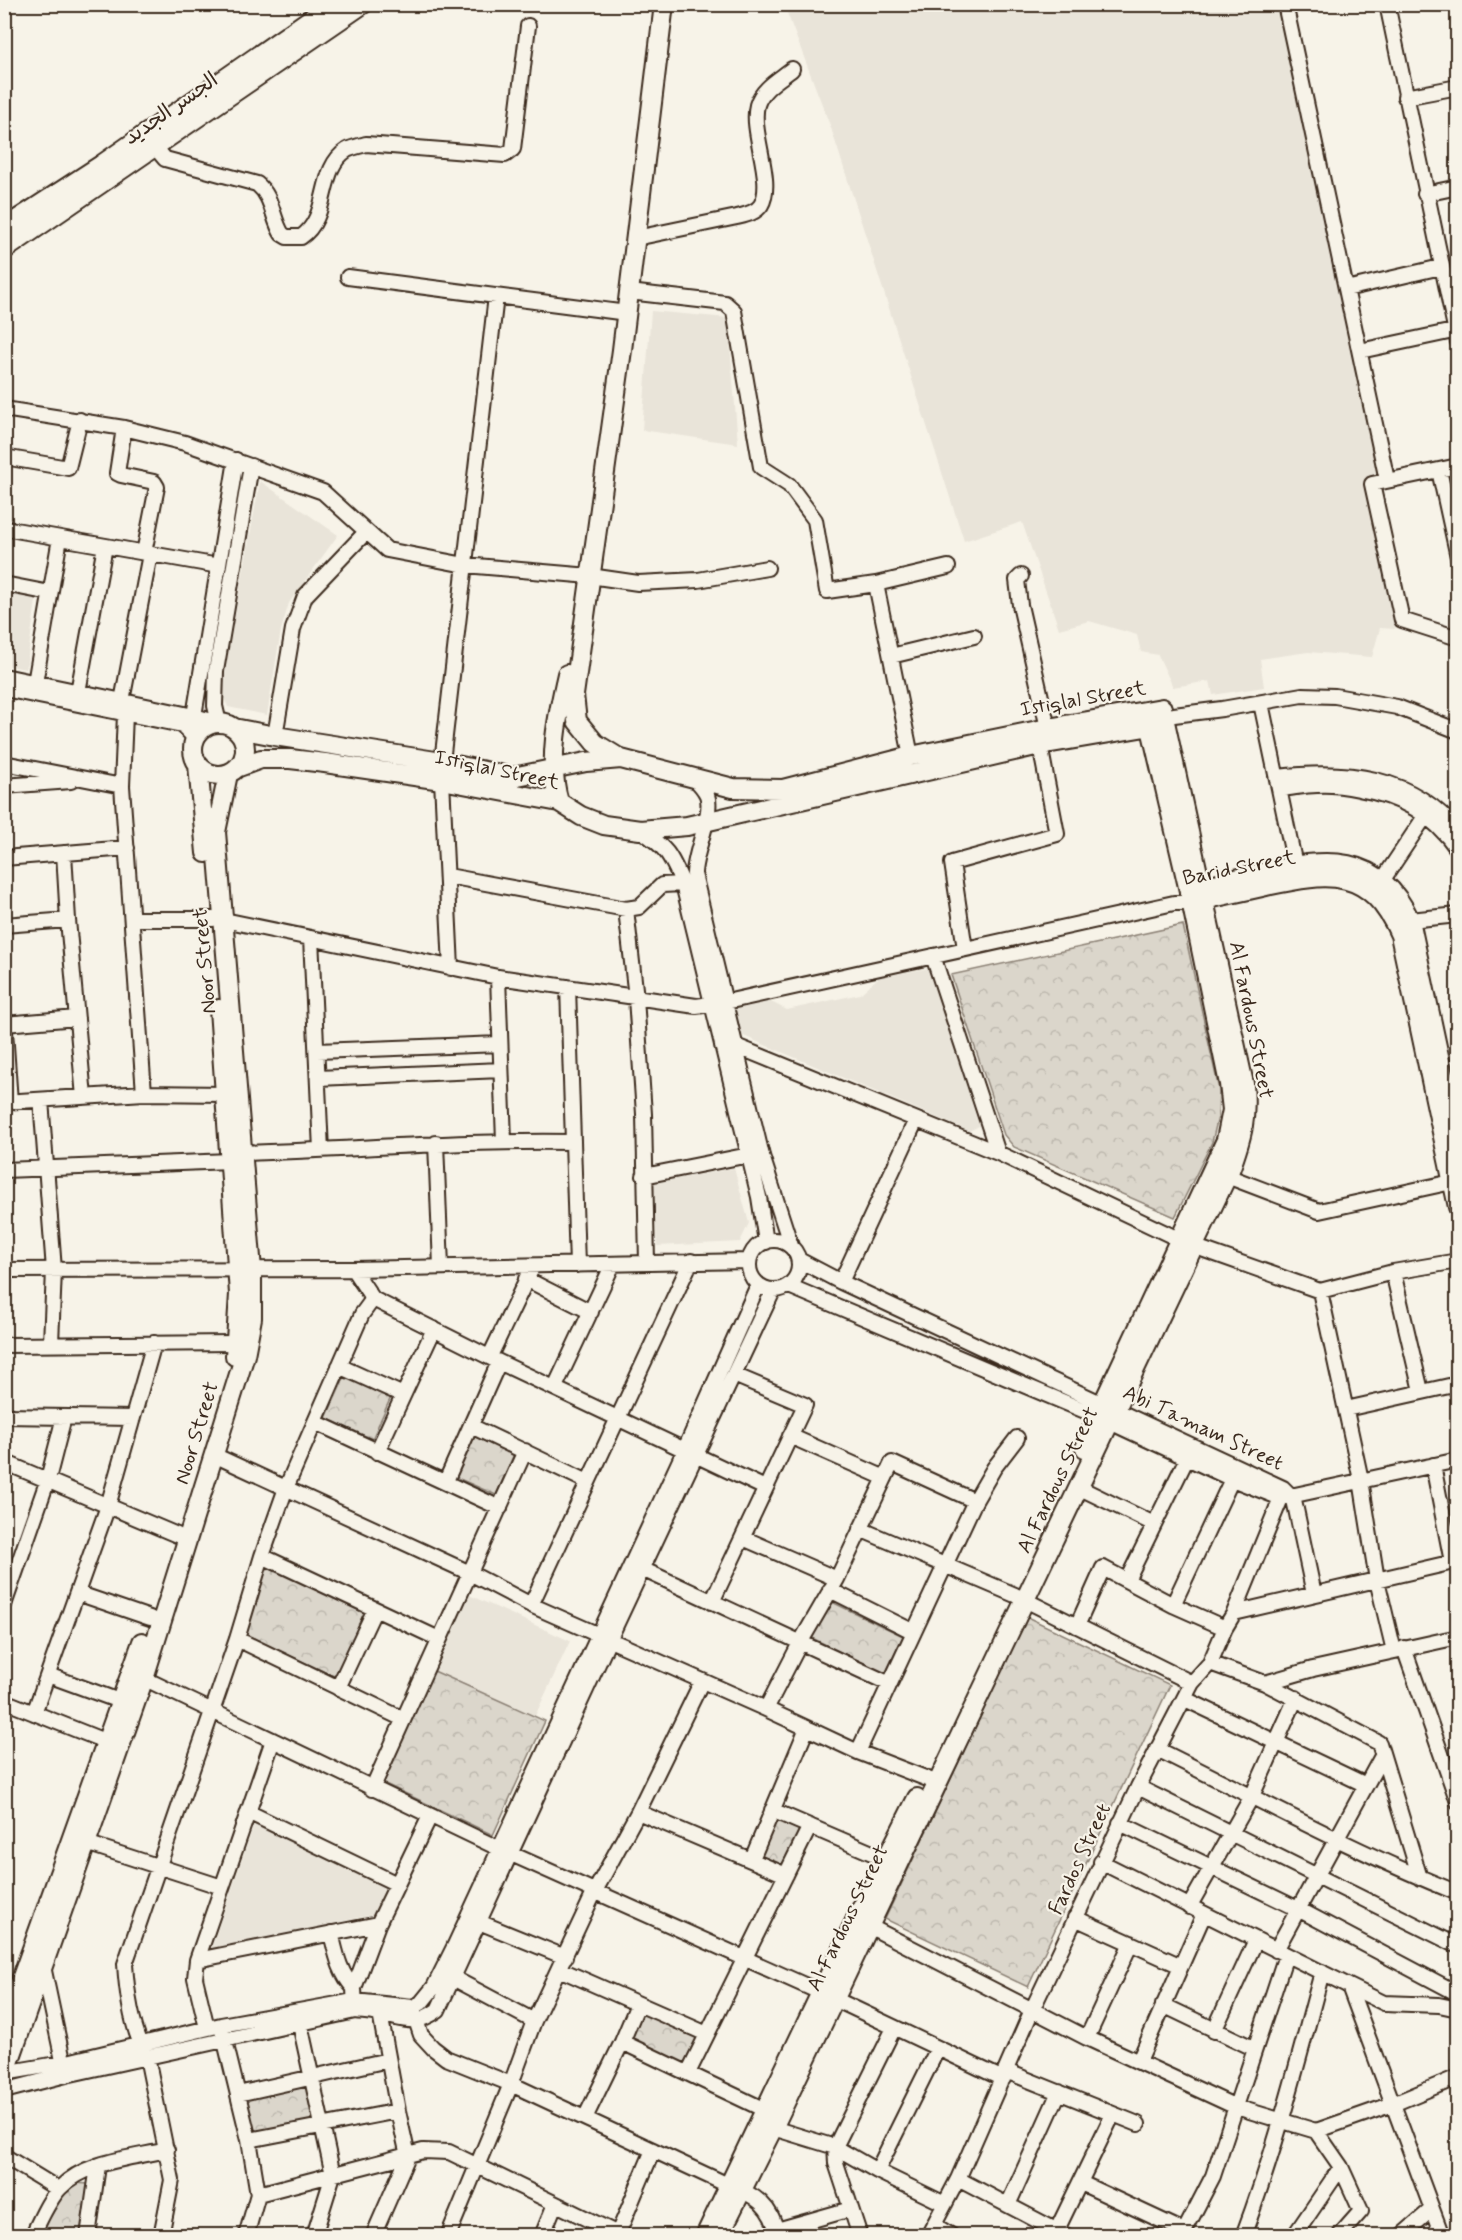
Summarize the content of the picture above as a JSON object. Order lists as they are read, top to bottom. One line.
{"streets":{"main road":["الجسر الجديد","Istiqlal Street","Barid Street","Noor Street","Al Fardous Street"],"street":["Abi Tamam Street","Fardos Street"]},"crossings":[["Istiqlal Street","Noor Street"],["Istiqlal Street","Al Fardous Street"],["Barid Street","Al Fardous Street"],["Al Fardous Street","Abi Tamam Street"],["Abi Tamam Street","Fardos Street"]]}
